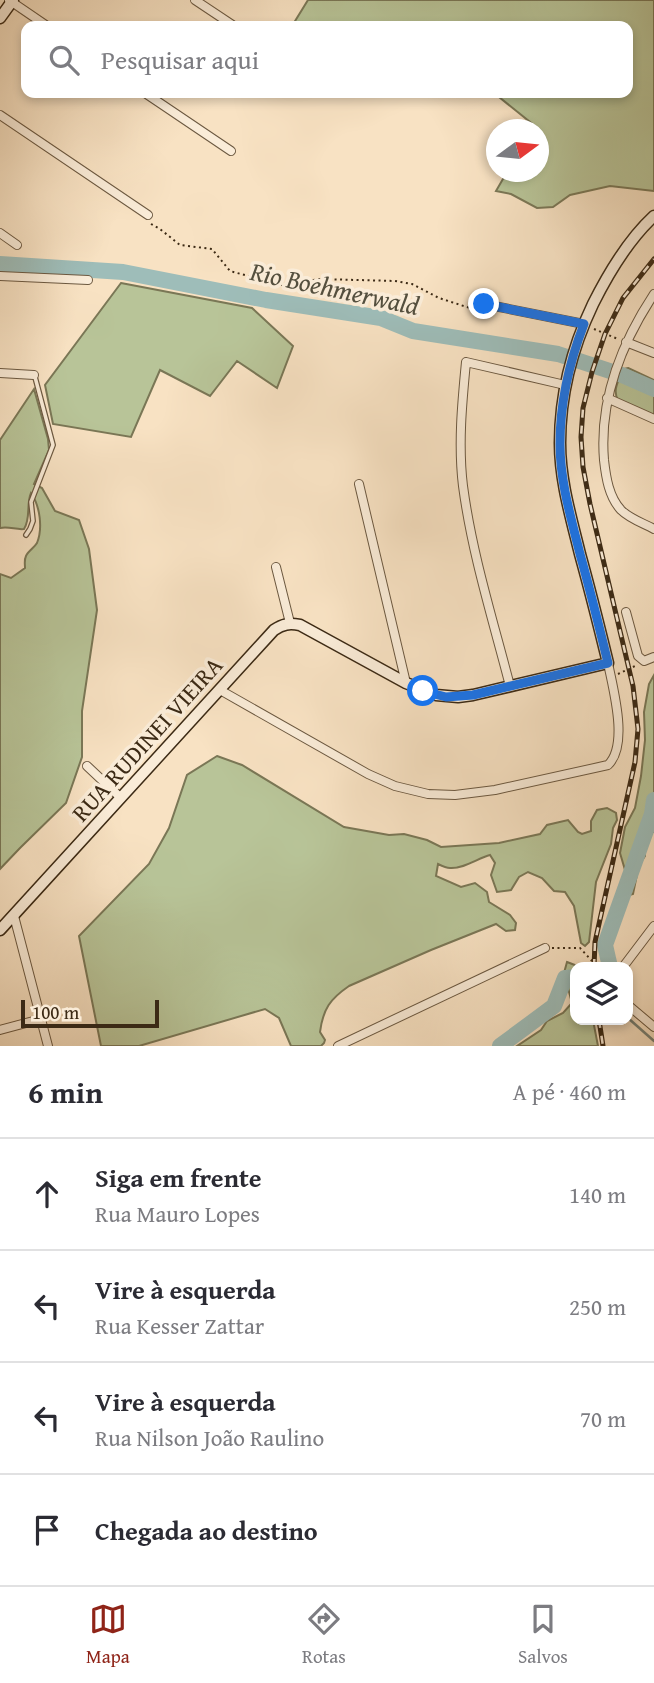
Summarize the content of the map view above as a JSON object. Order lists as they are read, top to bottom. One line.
{"streets":{"street":["RUA RUDINEI VIEIRA"]},"water":["Rio Boehmerwald"],"scale_bar":"100 m","north":"right","page":{"search":"Pesquisar aqui","scale":"100 m","heading":["6 min","A pé · 460 m"],"list":[["Siga em frente","Rua Mauro Lopes","140 m"],["Vire à esquerda","Rua Kesser Zattar","250 m"],["Vire à esquerda","Rua Nilson João Raulino","70 m"],"Chegada ao destino"],"nav":["Mapa","Rotas","Salvos"]}}
